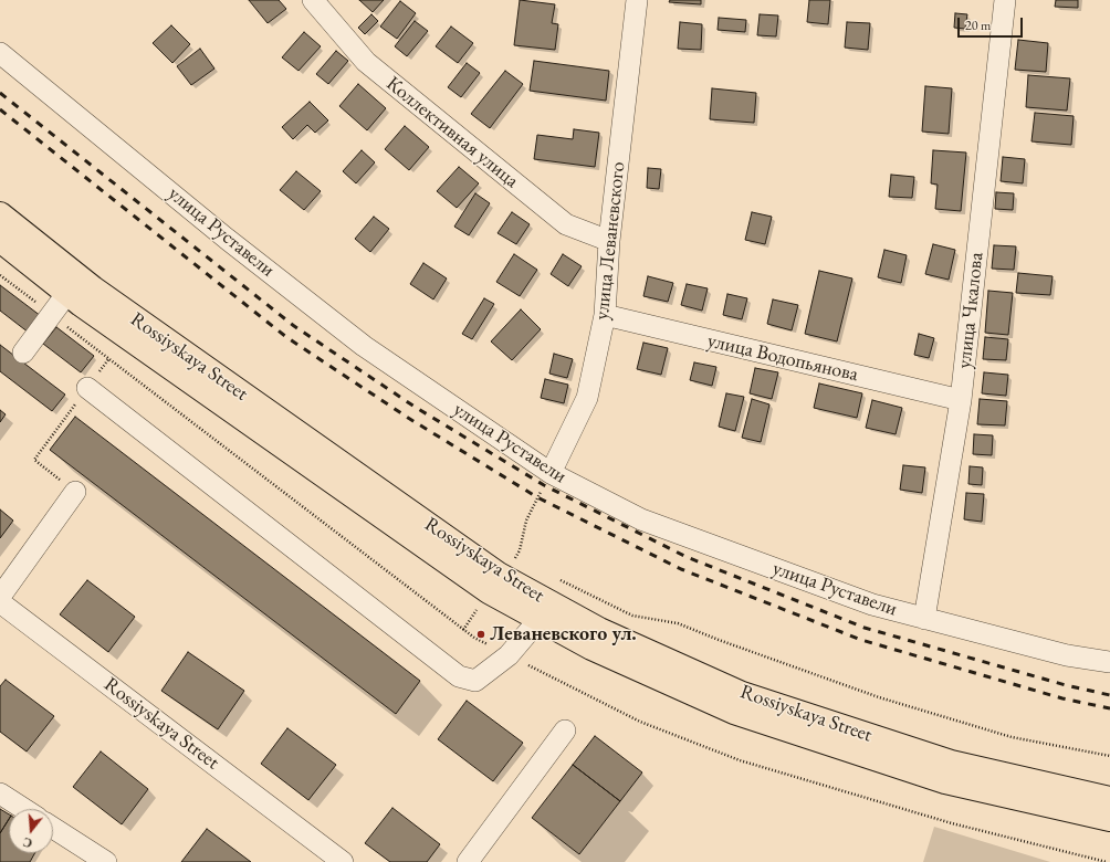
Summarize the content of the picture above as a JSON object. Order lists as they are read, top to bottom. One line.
{"streets":{"main road":["Rossiyskaya Street"],"street":["Коллективная улица","улица Руставели","улица Леваневского","улица Чкалова","улица Водопьянова"]},"crossings":[["Коллективная улица","улица Леваневского"],["улица Руставели","улица Леваневского"],["улица Руставели","улица Чкалова"],["улица Леваневского","улица Водопьянова"],["улица Чкалова","улица Водопьянова"]],"places":["Леваневского ул."],"scale_bar":"20 m","north":"bottom"}
